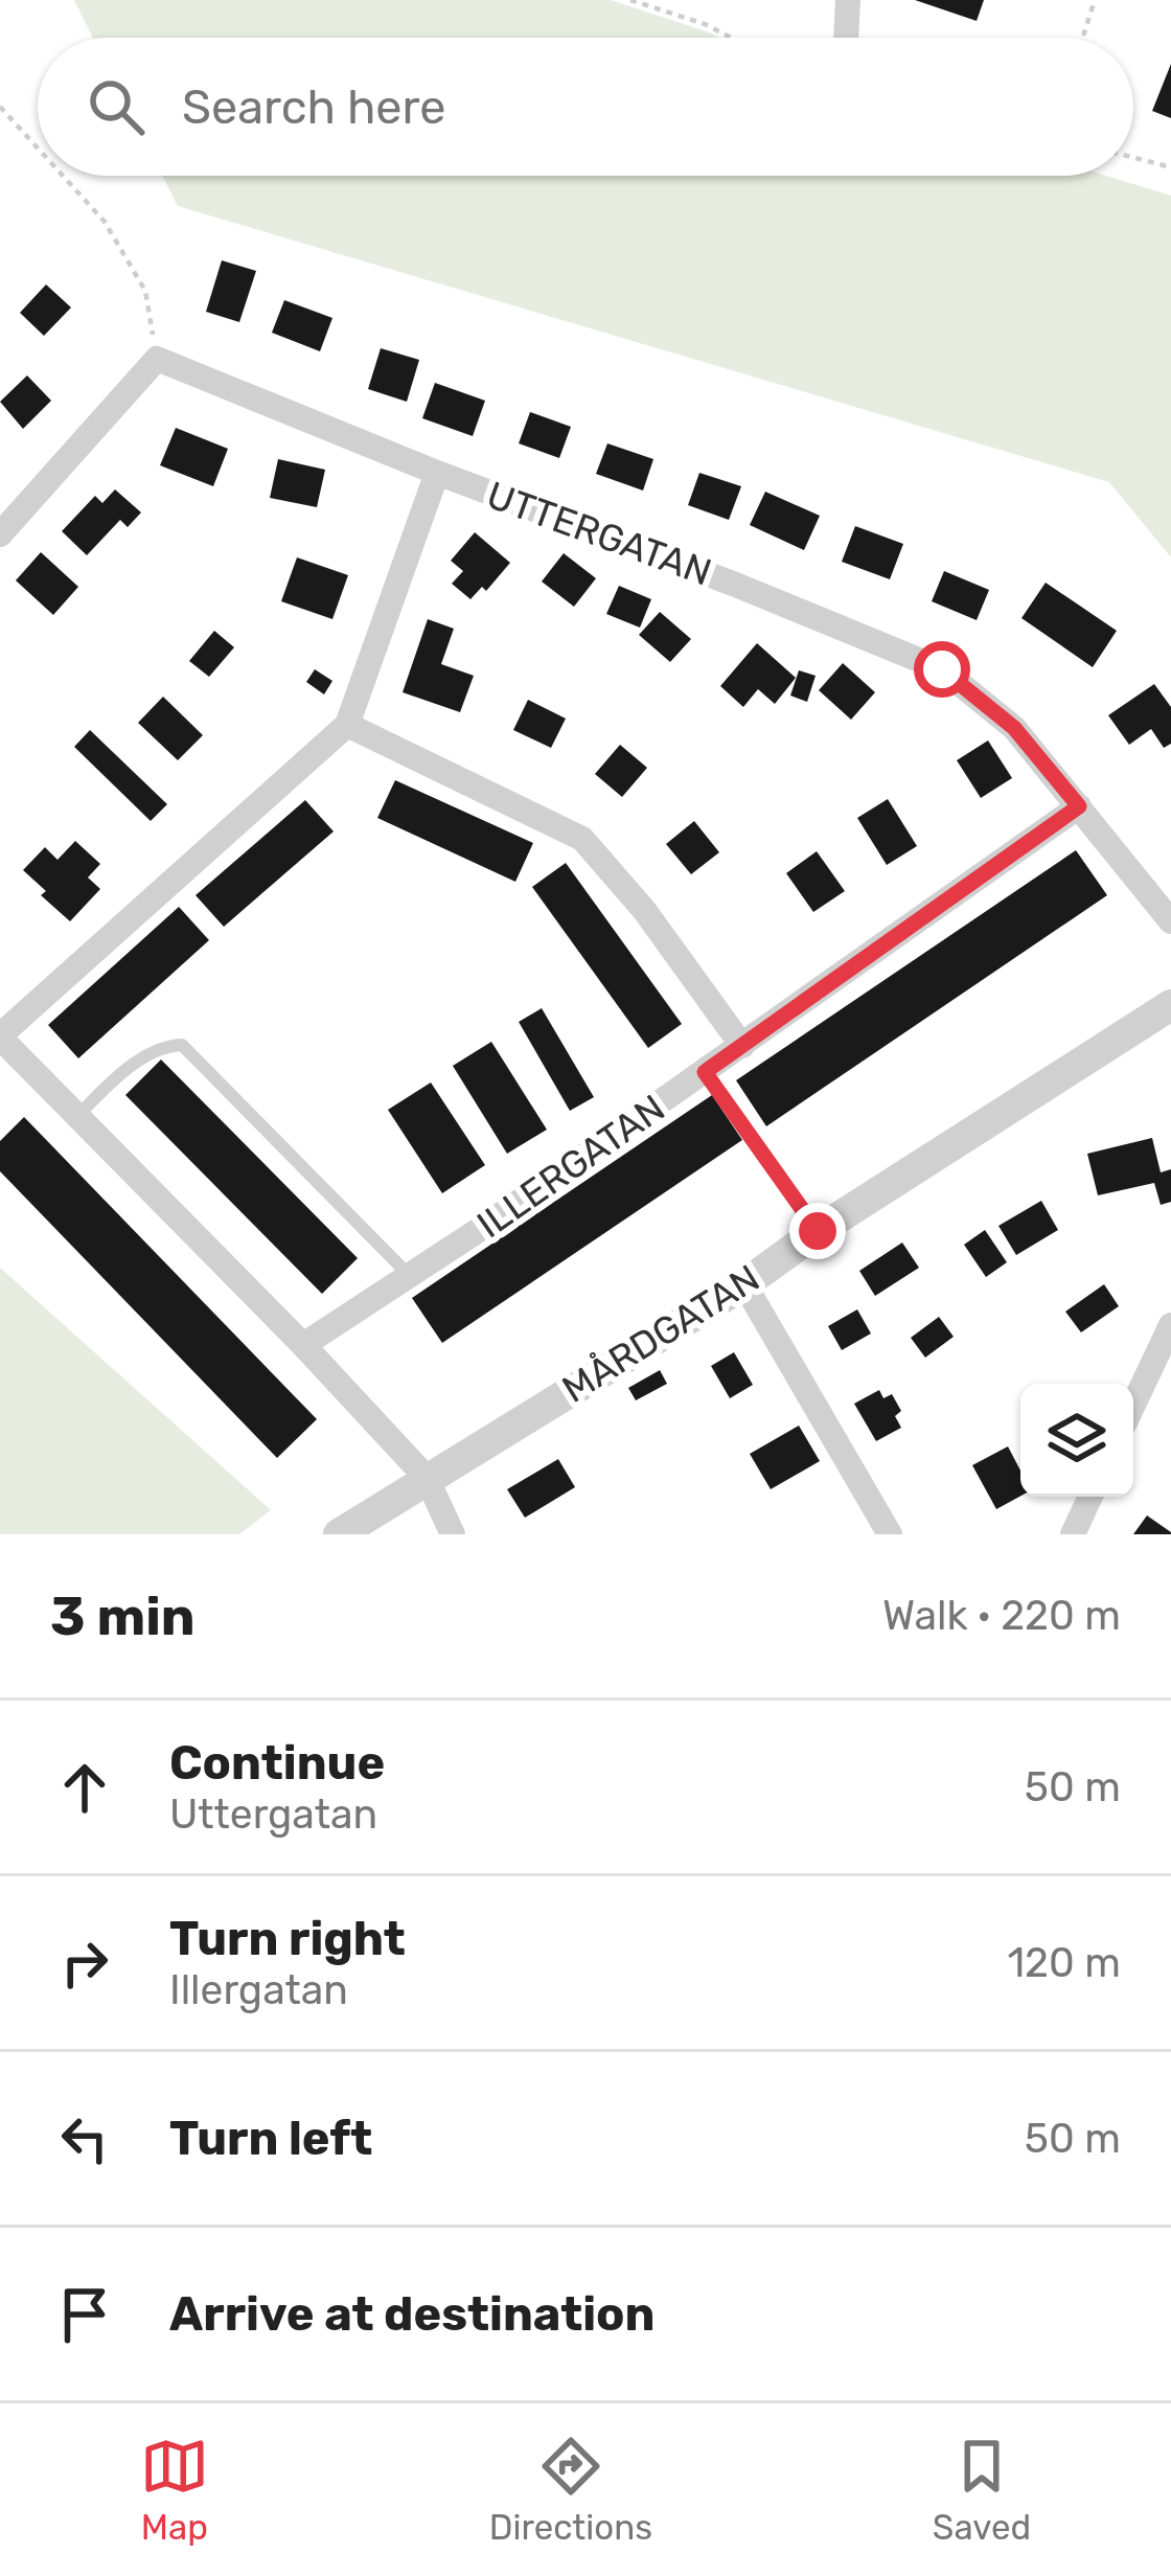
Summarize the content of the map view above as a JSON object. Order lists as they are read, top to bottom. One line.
{"streets":{"street":["UTTERGATAN","ILLERGATAN","MÅRDGATAN"]},"crossings":[["UTTERGATAN","ILLERGATAN"]],"page":{"search":"Search here","heading":["3 min","Walk · 220 m"],"list":[["Continue","Uttergatan","50 m"],["Turn right","Illergatan","120 m"],["Turn left","50 m"],"Arrive at destination"],"nav":["Map","Directions","Saved"]}}
